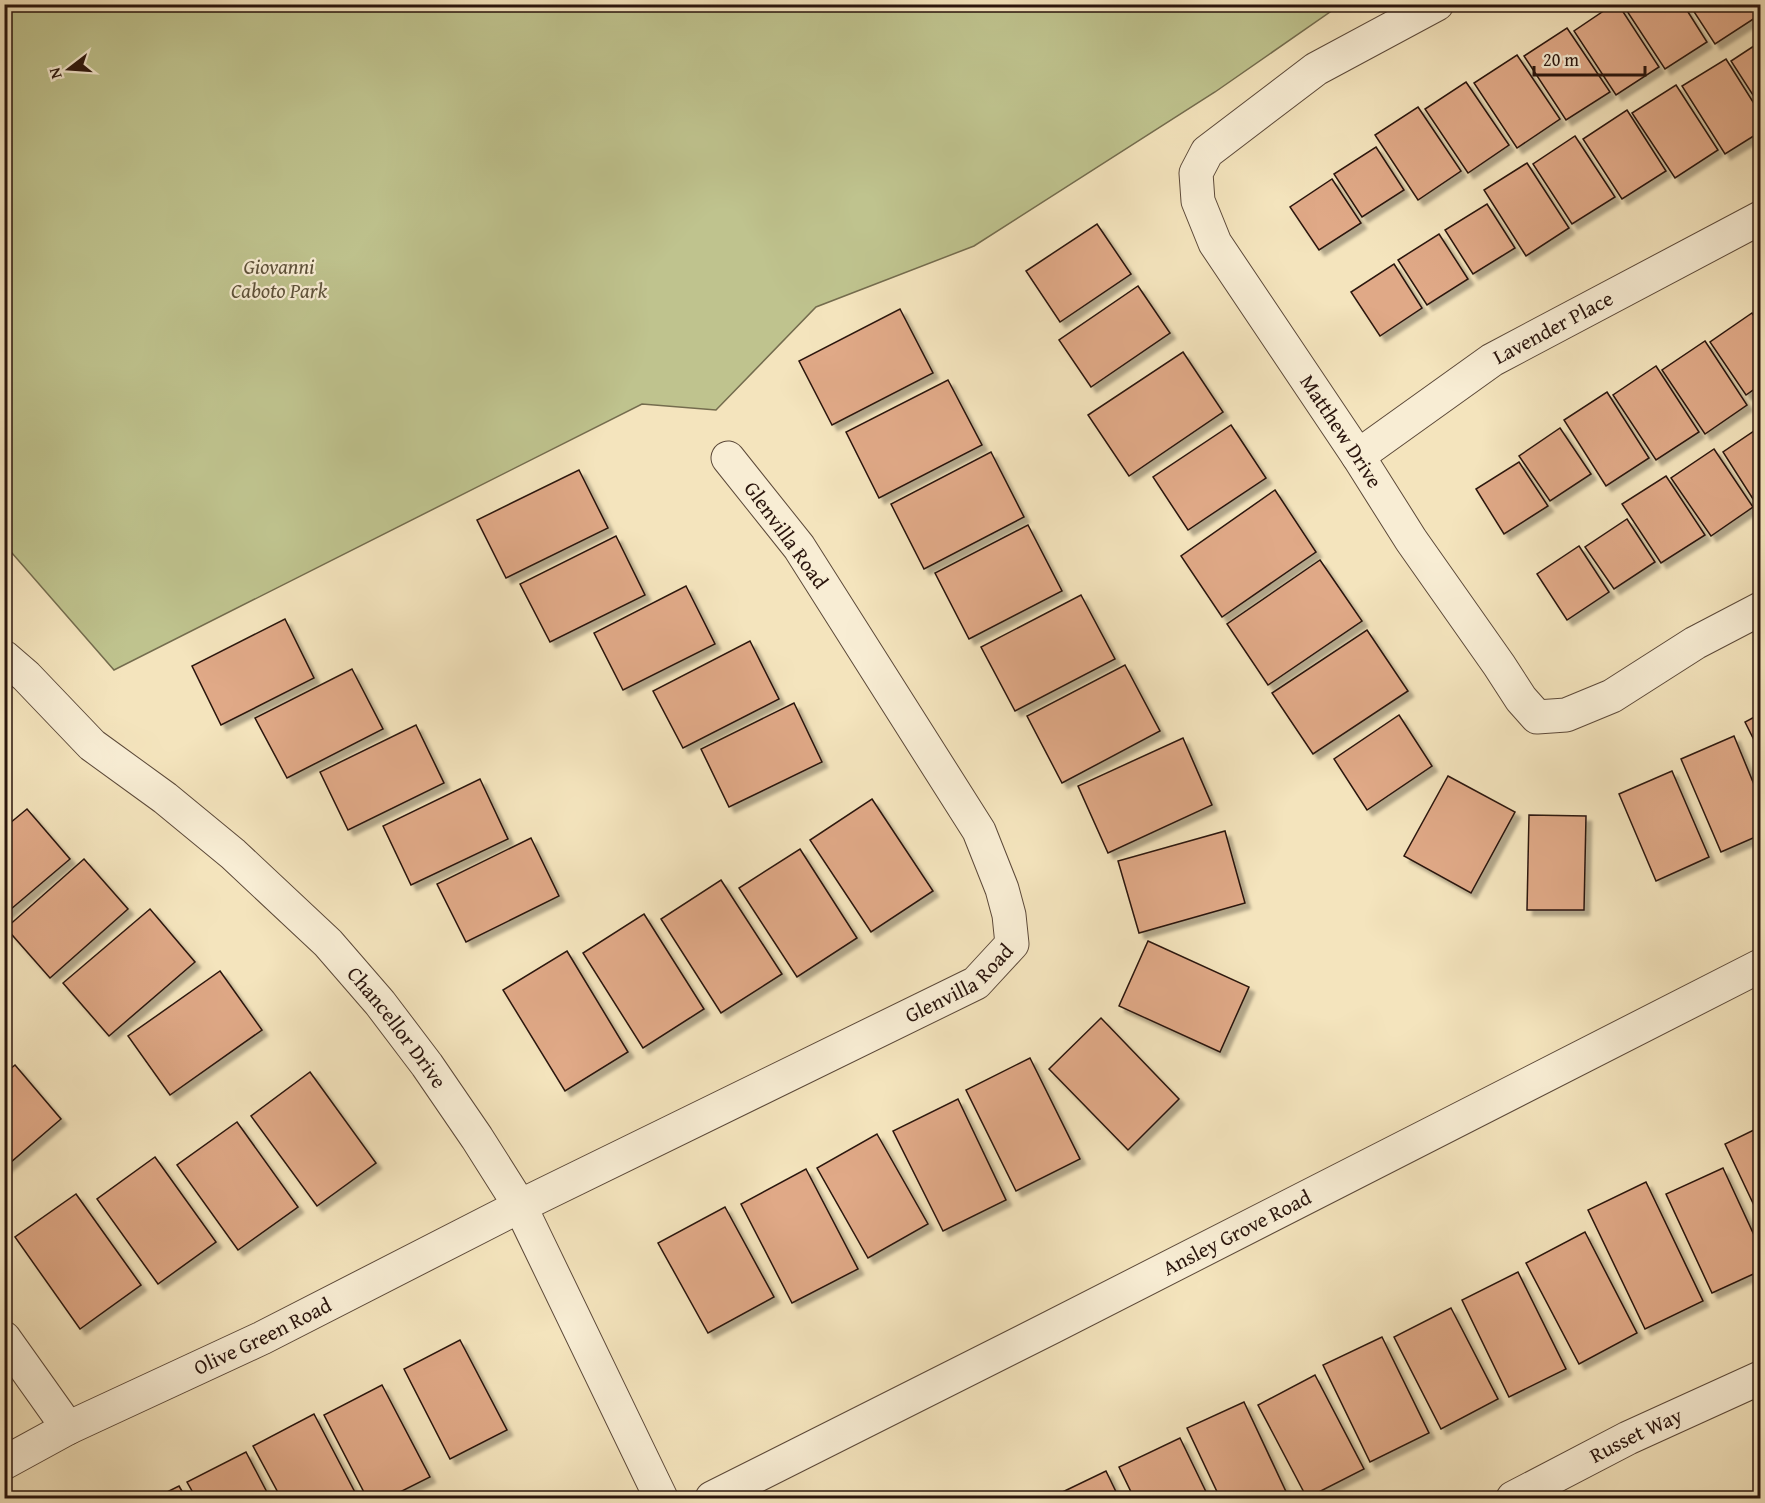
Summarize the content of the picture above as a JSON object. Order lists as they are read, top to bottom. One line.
{"streets":{"street":["Lavender Place","Matthew Drive","Glenvilla Road","Chancellor Drive","Ansley Grove Road","Olive Green Road","Russet Way"]},"crossings":[["Lavender Place","Matthew Drive"],["Glenvilla Road","Chancellor Drive"],["Glenvilla Road","Olive Green Road"],["Chancellor Drive","Olive Green Road"]],"parks":["Giovanni Caboto Park"],"scale_bar":"20 m","north":"left"}
